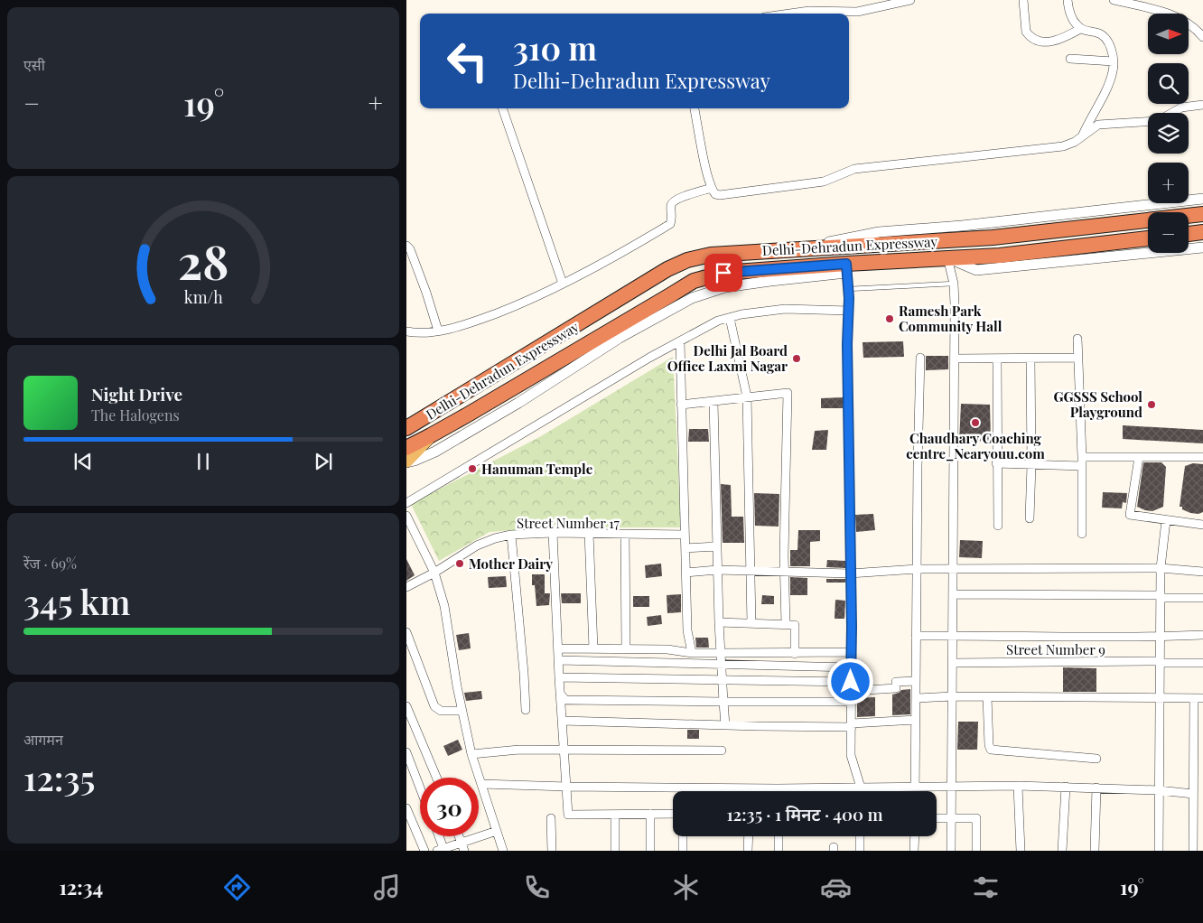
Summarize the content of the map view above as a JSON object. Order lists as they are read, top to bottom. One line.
{"streets":{"highway":["Delhi-Dehradun Expressway"],"street":["Street Number 17","Street Number 9"]},"places":["Ramesh Park Community Hall","Delhi Jal Board Office Laxmi Nagar","GGSSS School Playground","Chaudhary Coaching centre_Nearyouu.com","Hanuman Temple","Mother Dairy"],"north":"right","page":{"tile":["एसी",["रेंज · 69%","345 km"],["आगमन","12:35"]],"map_buttons":["+","−"],"turn":["310 m","Delhi-Dehradun Expressway"],"heat":["−","19°","+"],"song":["Night Drive","The Halogens"],"limit":"30","trip":"12:35 · 1 मिनट · 400 m","tabs":["12:34","19°"],"gauge":["28","km/h"]}}
